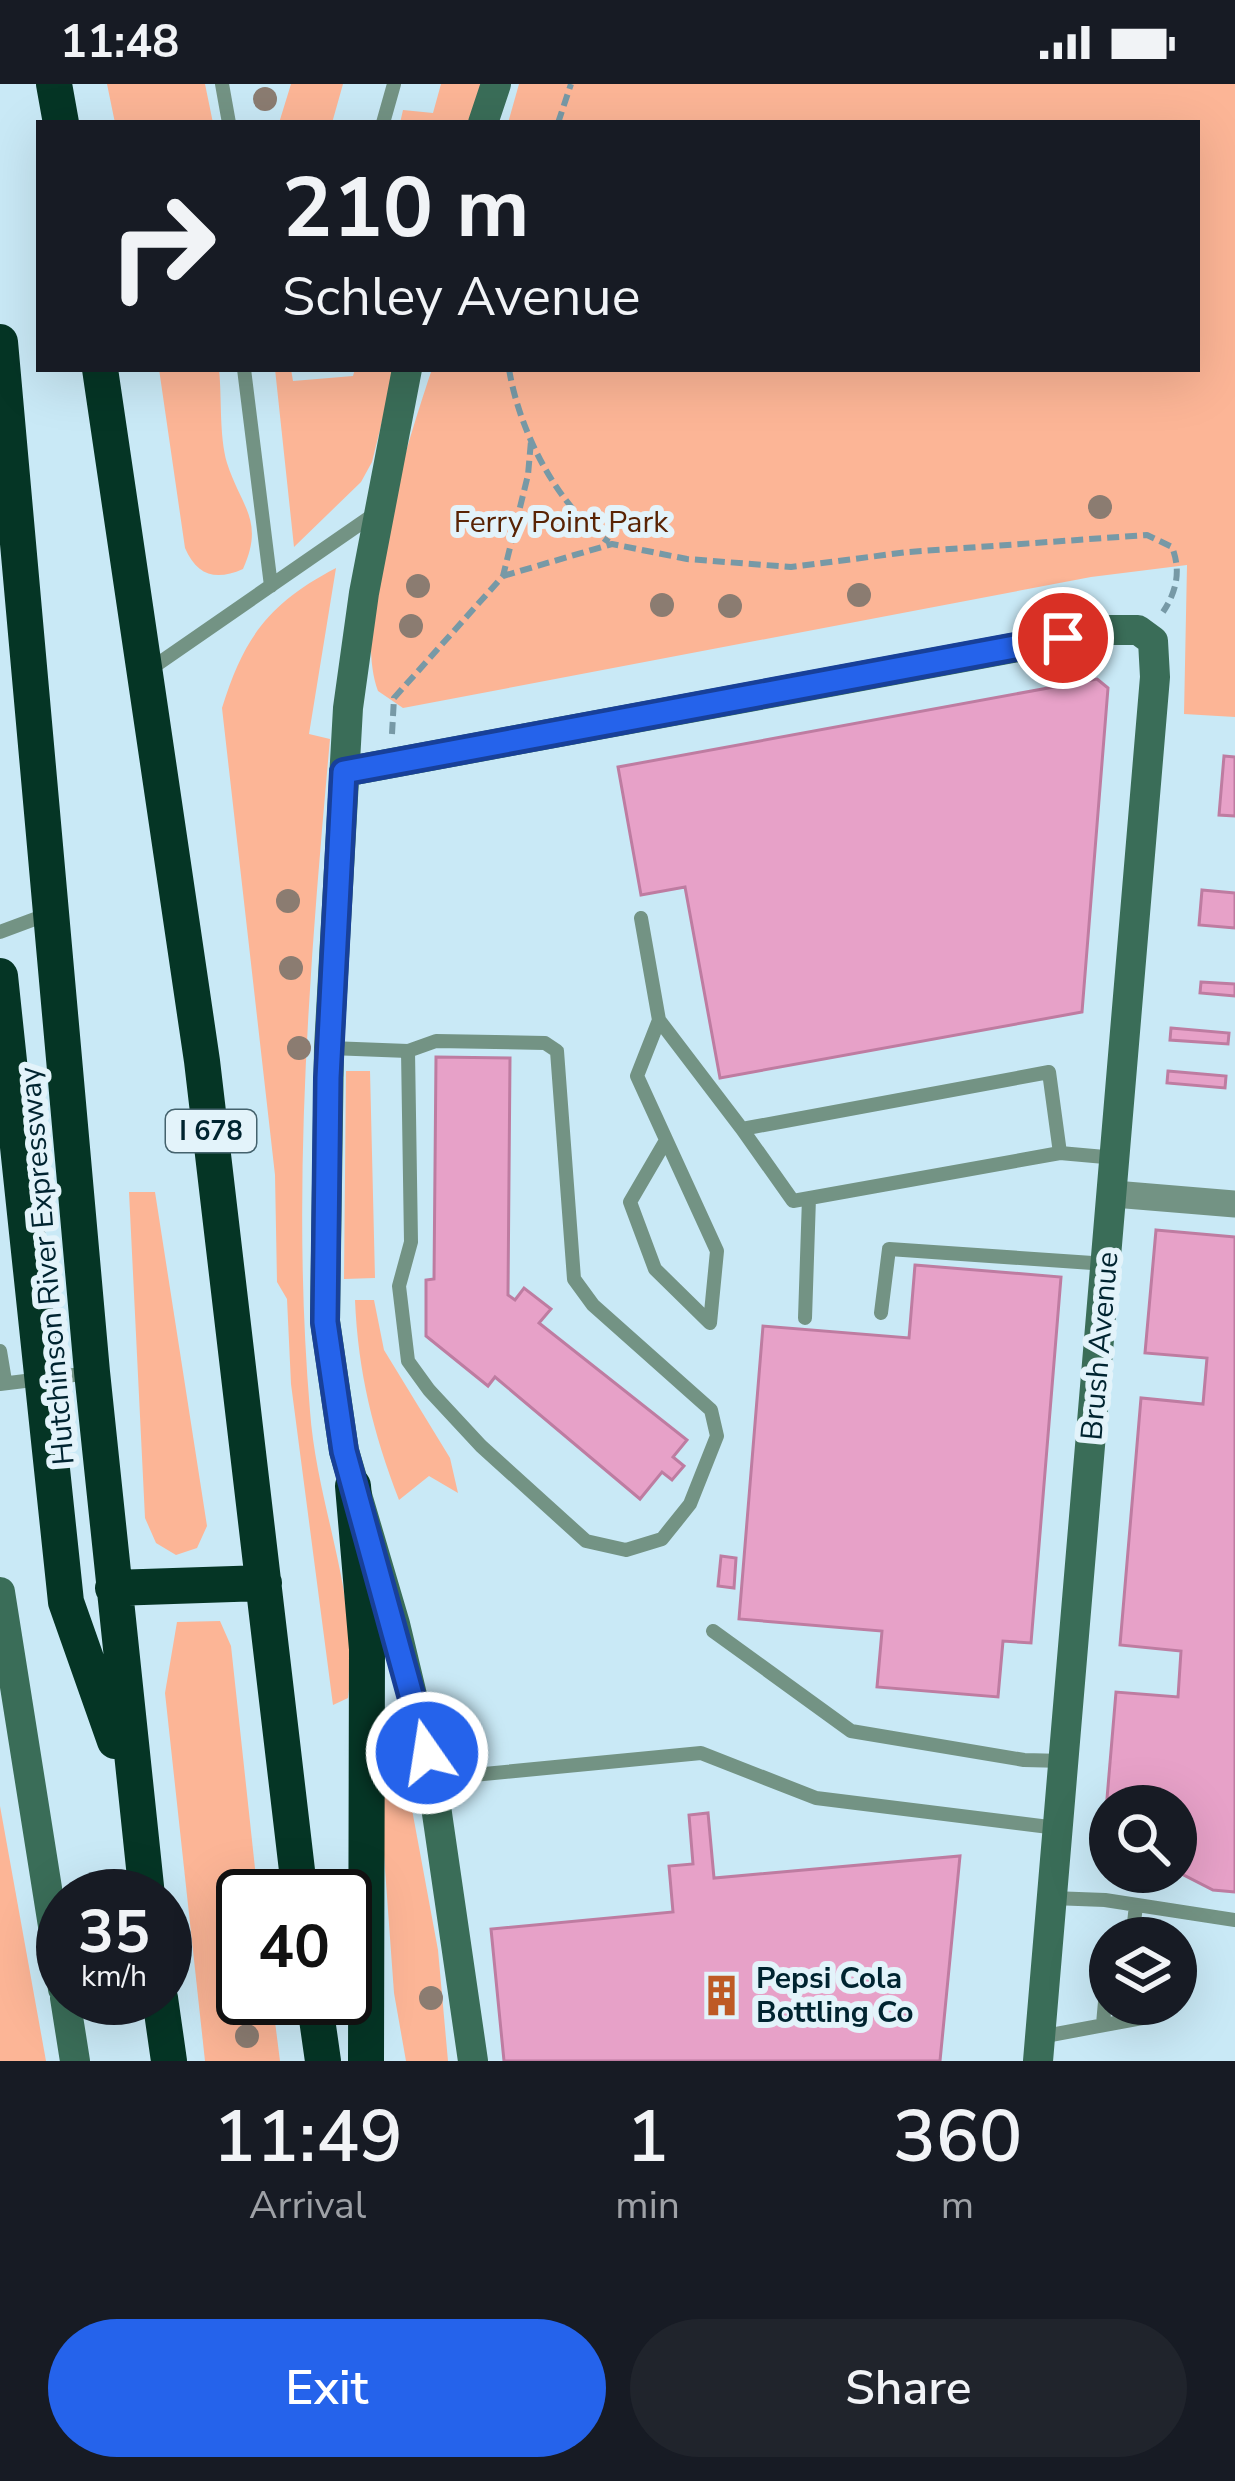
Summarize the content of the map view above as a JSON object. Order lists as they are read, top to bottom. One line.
{"streets":{"highway":["I 678","Hutchinson River Expressway"],"street":["Brush Avenue"]},"parks":["Ferry Point Park"],"places":{"building":["Pepsi Cola Bottling Co"]},"page":{"status":"11:48","turn":["210 m","Schley Avenue"],"speed":"35 km/h","limit":"40","eta":["11:49","Arrival","1","min","360","m"],"buttons":["Exit","Share"]}}
